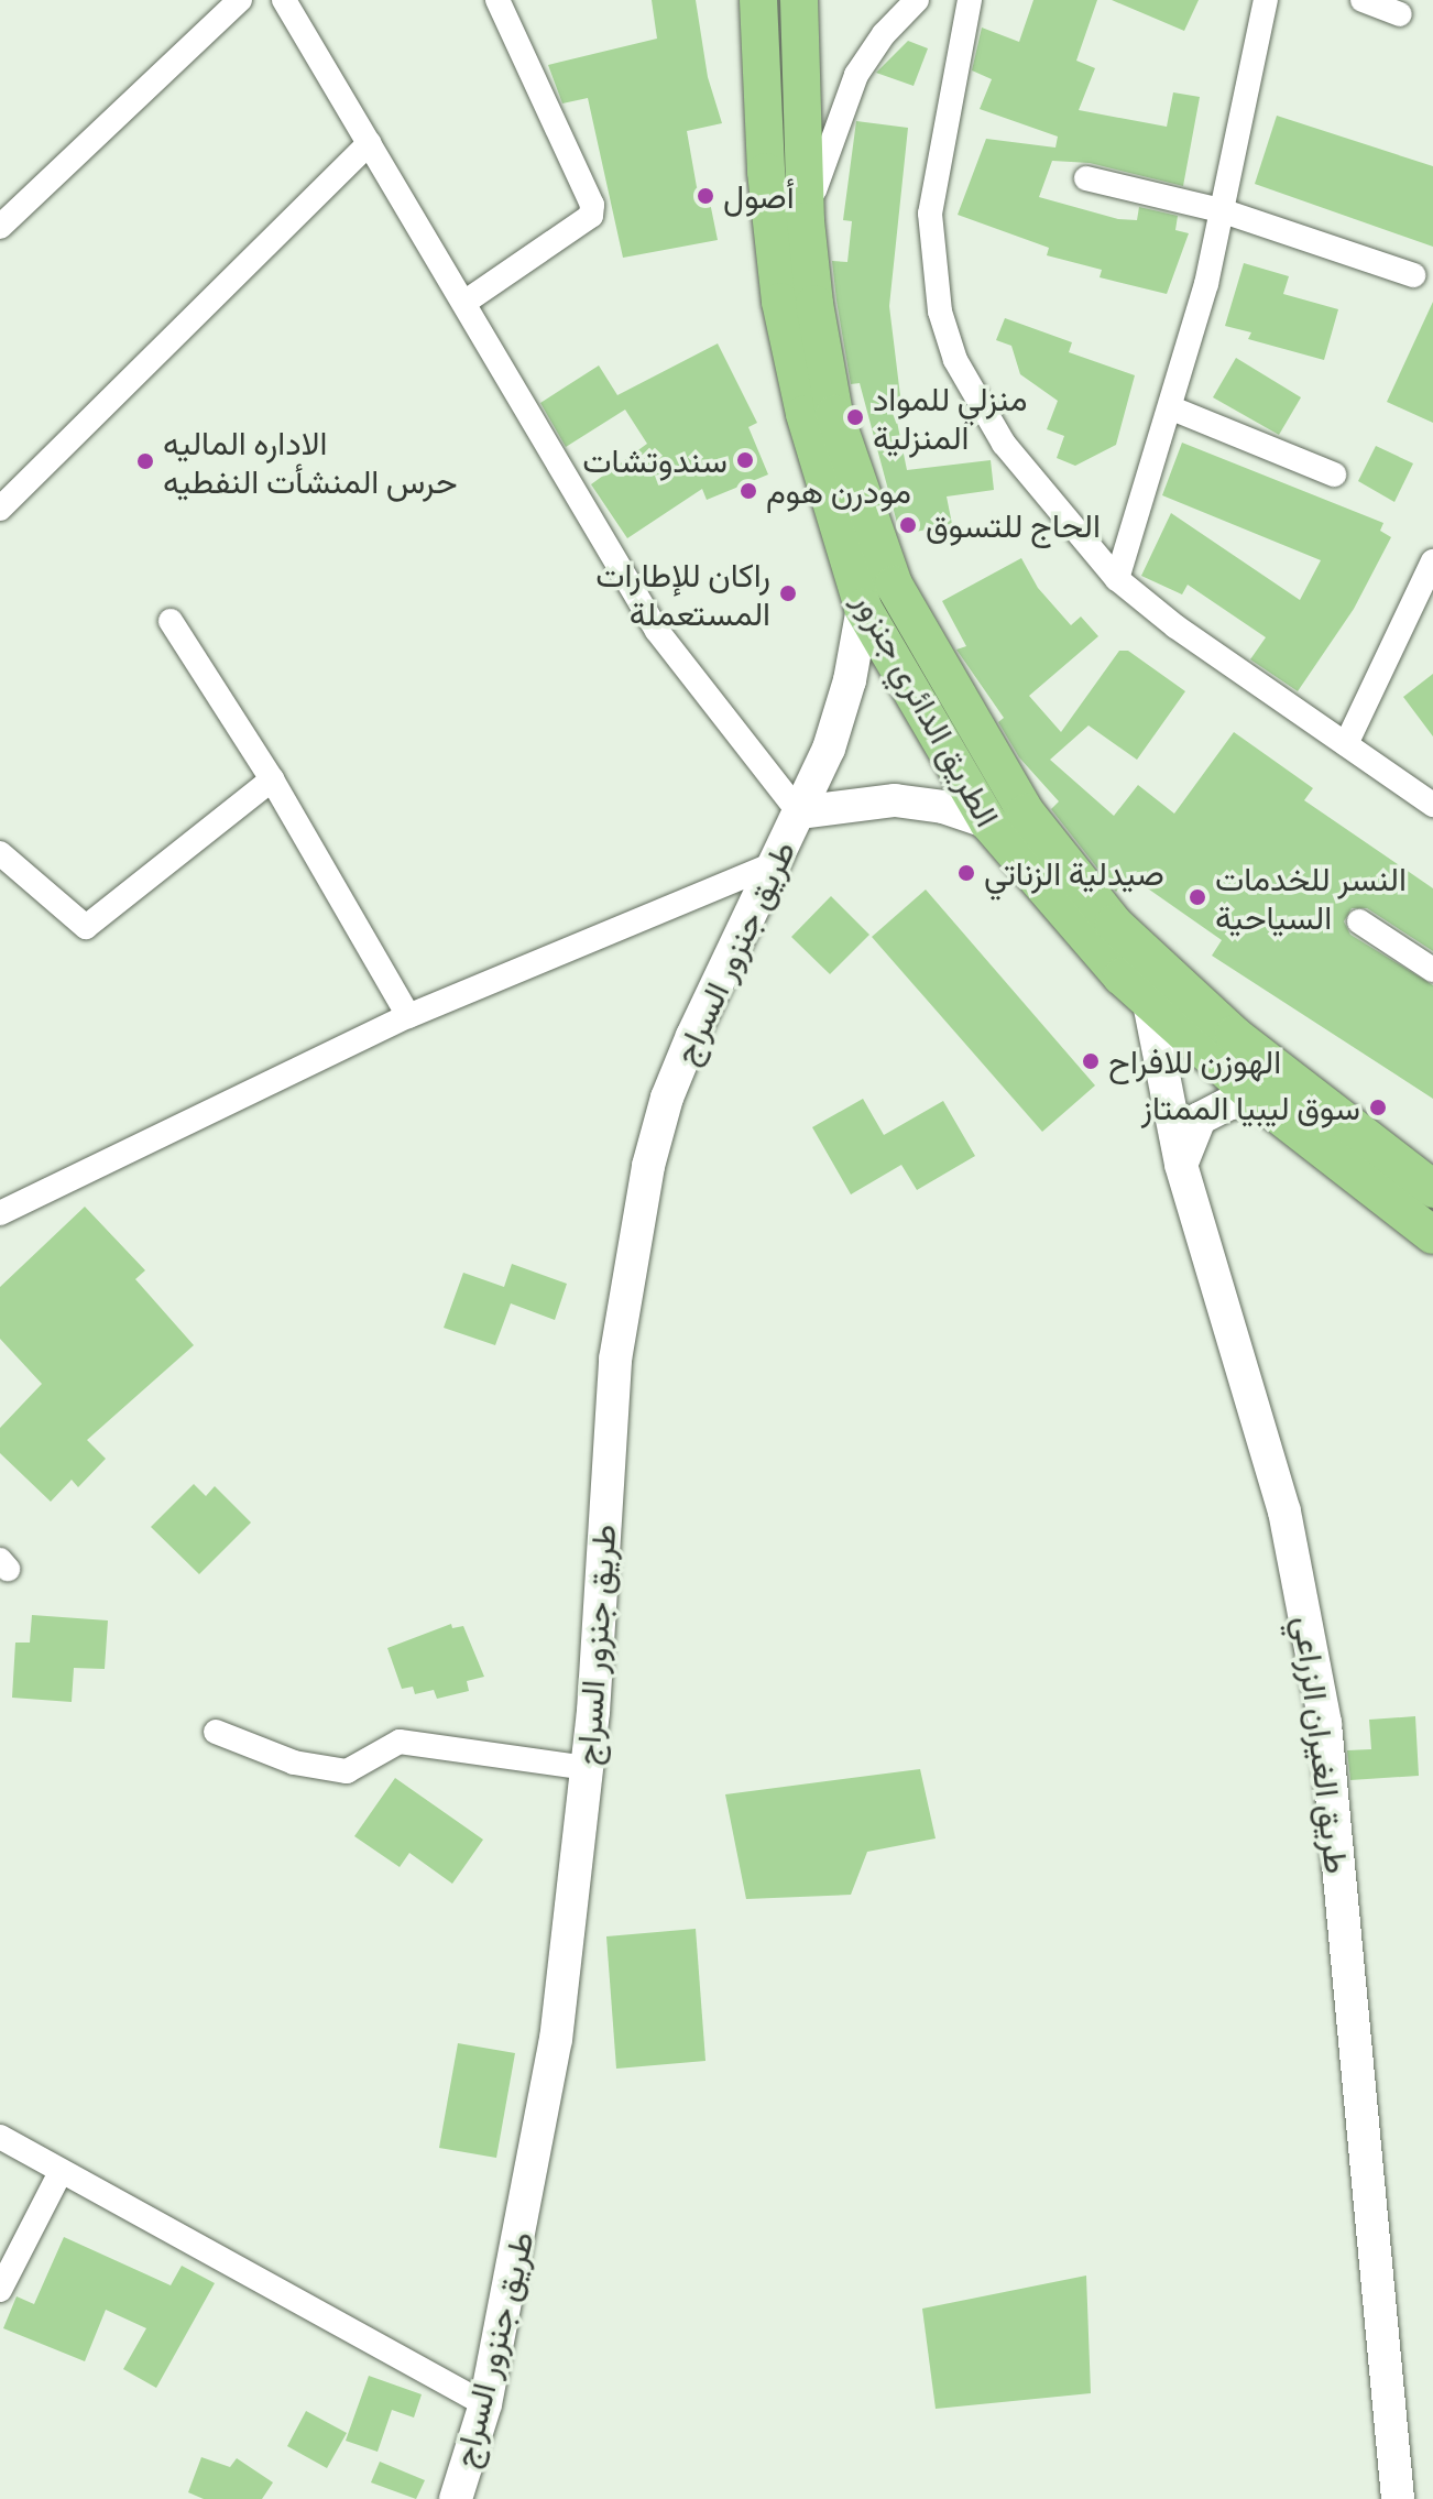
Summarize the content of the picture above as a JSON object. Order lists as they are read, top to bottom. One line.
{"streets":{"main road":["الطريق الدائري جنزور"],"street":["طريق جنزور السراج","طريق الغيران الزراعي"]},"crossings":[["الطريق الدائري جنزور","طريق جنزور السراج"],["الطريق الدائري جنزور","طريق الغيران الزراعي"]],"places":["أصول","منزلي للمواد المنزلية","سندوتشات","الاداره الماليه حرس المنشأت النفطيه","مودرن هوم","الحاج للتسوق","راكان للإطارات المستعملة","صيدلية الزناتي","النسر للخدمات السياحية","الهوزن للافراح","سوق ليبيا الممتاز"]}
